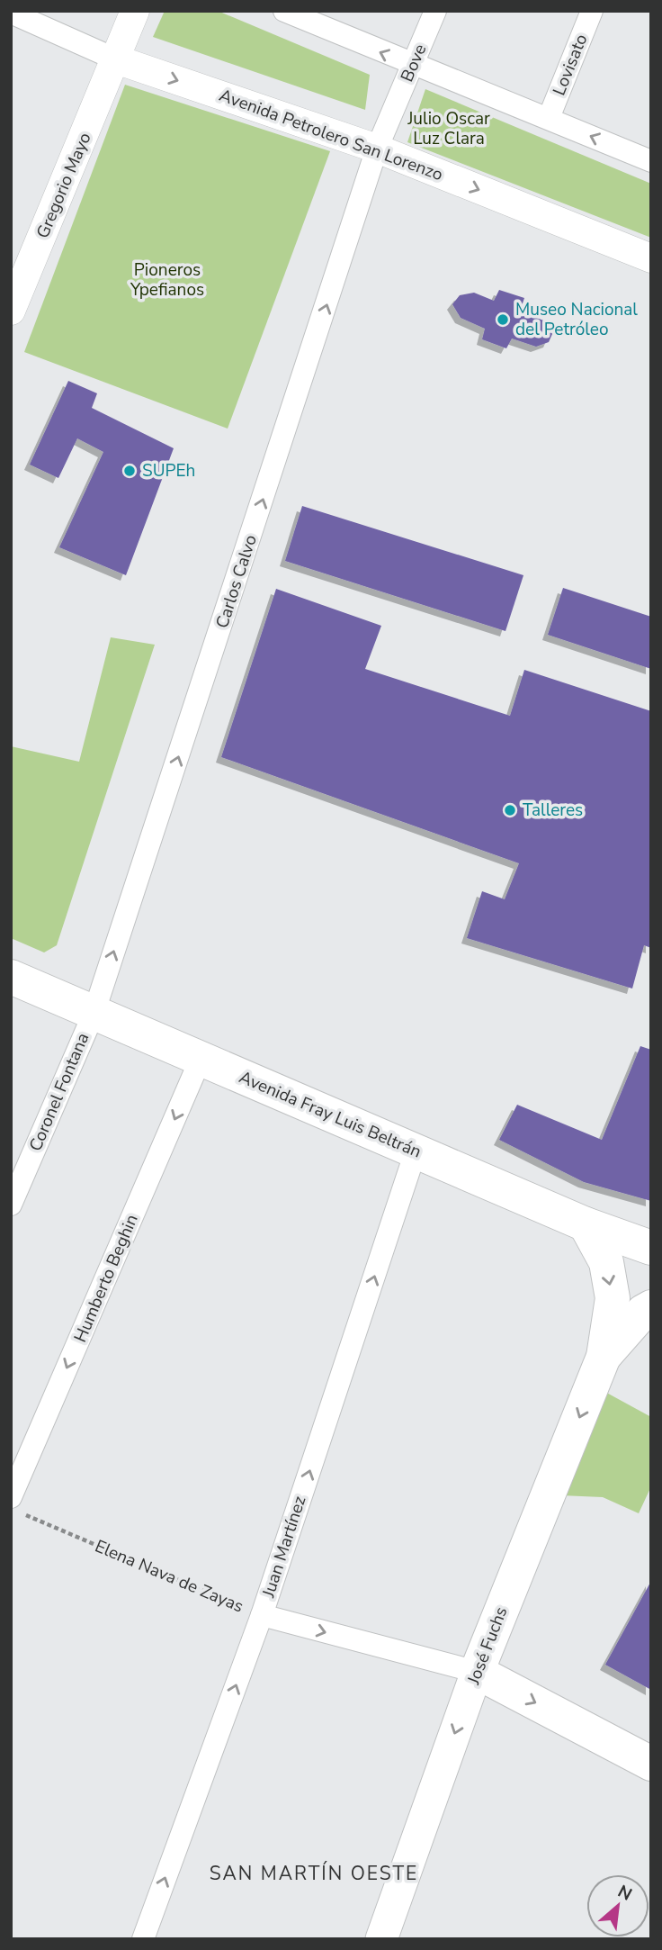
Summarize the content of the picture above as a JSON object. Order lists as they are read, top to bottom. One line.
{"streets":{"main road":["Avenida Fray Luis Beltrán","José Fuchs"],"street":["Bove","Lovisato","Avenida Petrolero San Lorenzo","Gregorio Mayo","Carlos Calvo","Coronel Fontana","Humberto Beghin","Juan Martínez","Elena Nava de Zayas"]},"crossings":[["Bove","Avenida Petrolero San Lorenzo"],["Bove","Carlos Calvo"],["Avenida Petrolero San Lorenzo","Gregorio Mayo"],["Avenida Petrolero San Lorenzo","Carlos Calvo"],["Carlos Calvo","Coronel Fontana"],["Carlos Calvo","Avenida Fray Luis Beltrán"],["Coronel Fontana","Avenida Fray Luis Beltrán"],["Avenida Fray Luis Beltrán","Humberto Beghin"],["Avenida Fray Luis Beltrán","Juan Martínez"],["Avenida Fray Luis Beltrán","José Fuchs"],["Humberto Beghin","Elena Nava de Zayas"],["Juan Martínez","Elena Nava de Zayas"],["Elena Nava de Zayas","José Fuchs"]],"one_way":["Carlos Calvo","Humberto Beghin","Juan Martínez","Elena Nava de Zayas","José Fuchs"],"districts":["SAN MARTÍN OESTE"],"parks":["Julio Oscar Luz Clara","Pioneros Ypefianos"],"places":["Museo Nacional del Petróleo","SUPEh","Talleres"],"north":"top right"}
